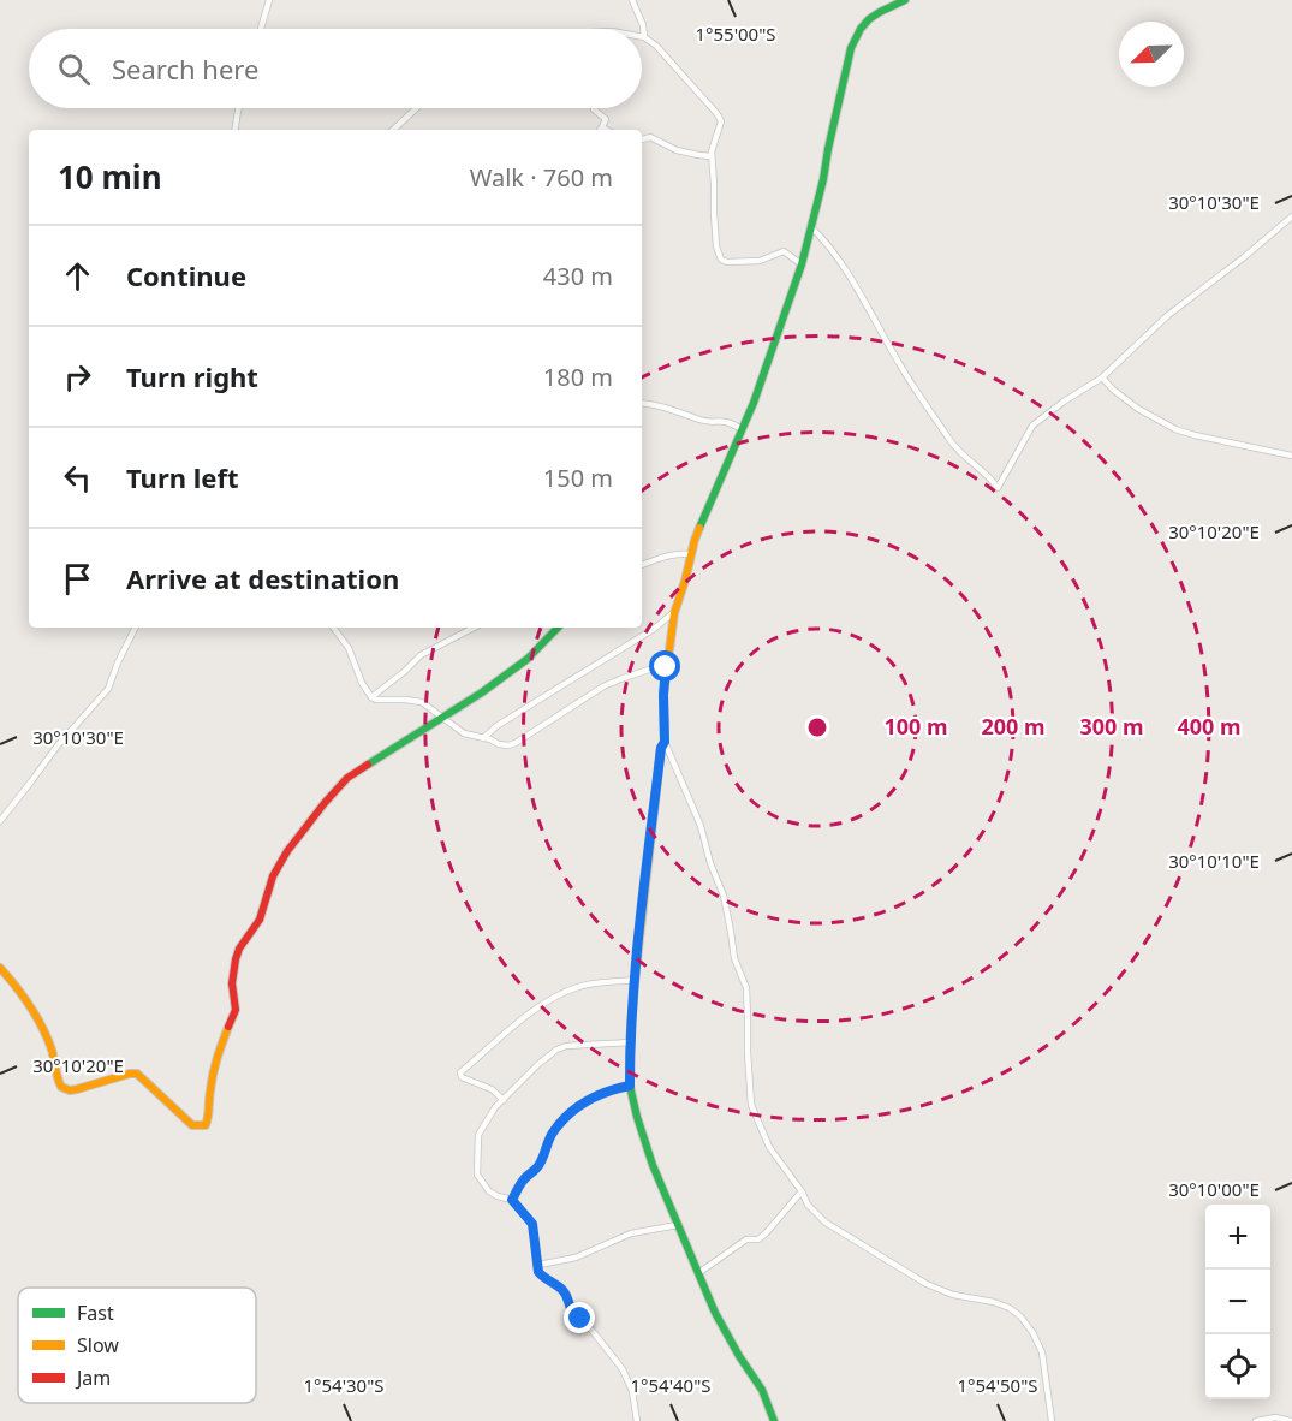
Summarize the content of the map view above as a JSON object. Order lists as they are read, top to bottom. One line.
{"legend":["Fast","Slow","Jam"],"north":"bottom left","page":{"search":"Search here","heading":["10 min","Walk · 760 m"],"list":[["Continue","430 m"],["Turn right","180 m"],["Turn left","150 m"],"Arrive at destination"],"map_buttons":["+","−"]},"coordinates":["1°55'00\"S","30°10'30\"E","30°10'20\"E","30°10'10\"E","30°10'00\"E","1°54'30\"S","1°54'40\"S","1°54'50\"S"],"rings":["100 m","200 m","300 m","400 m"]}
